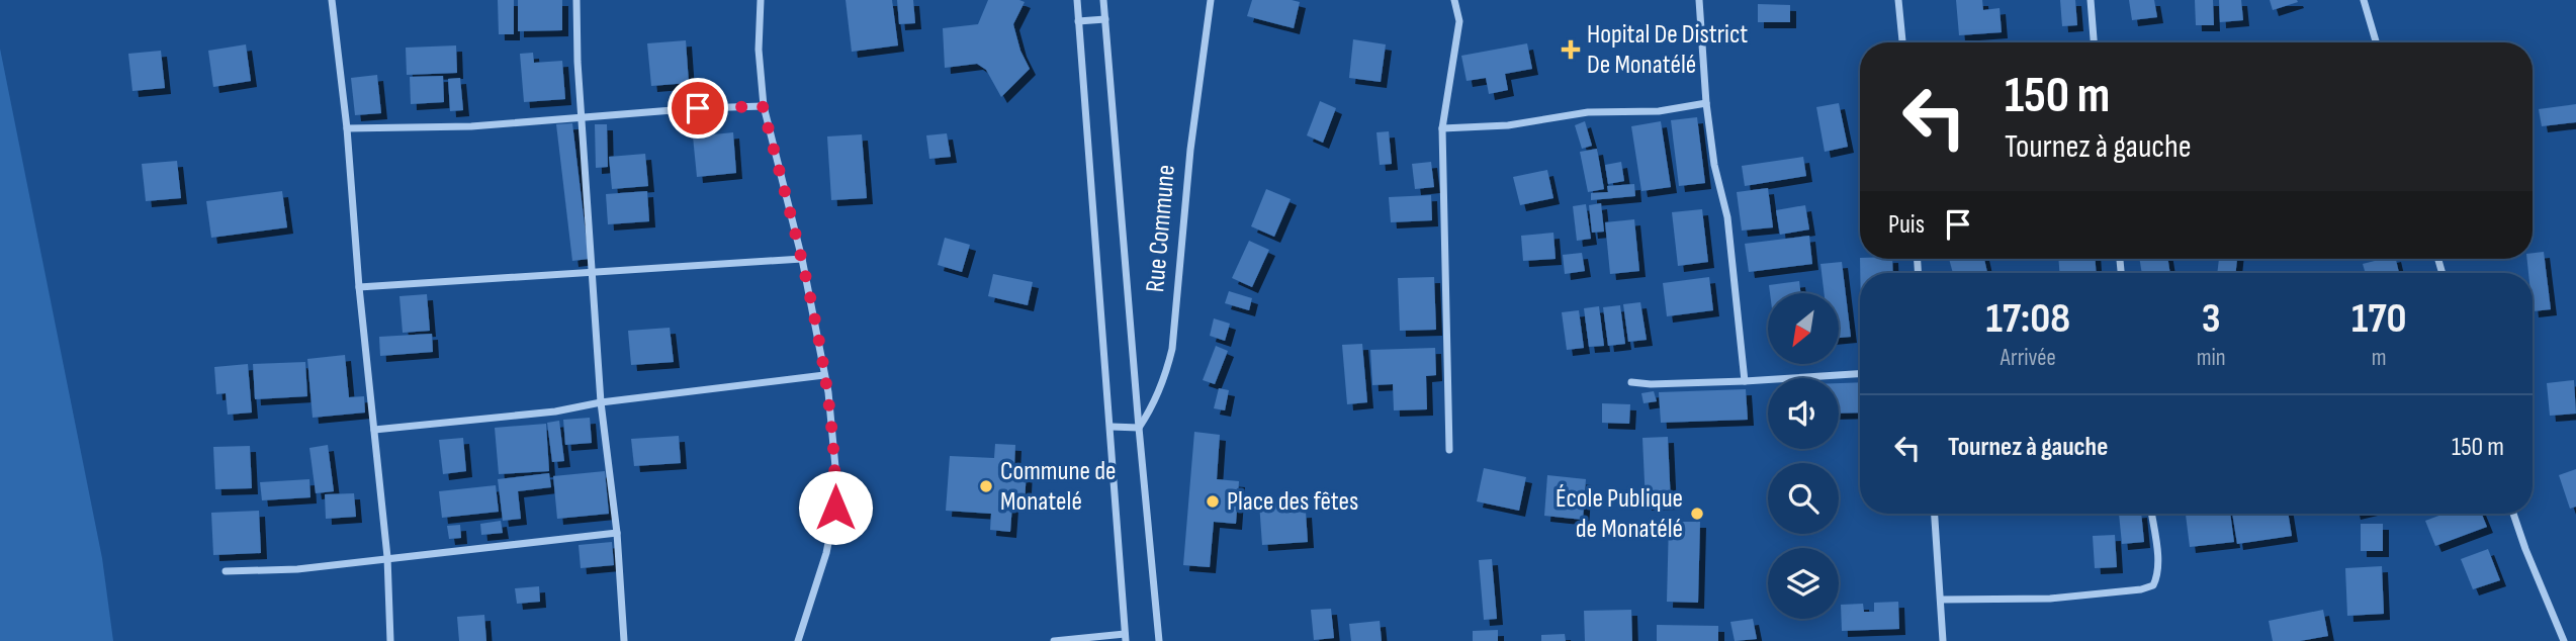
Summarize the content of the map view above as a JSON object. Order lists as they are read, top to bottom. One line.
{"streets":{"street":["Rue Commune"]},"places":{"health":["Hopital De District De Monatélé"],"other":["Commune de Monatelé","Place des fêtes","École Publique de Monatélé"]},"north":"bottom left","page":{"turn":["150 m","Tournez à gauche"],"then":"Puis","eta":["17:08","Arrivée","3","min","170","m"],"list":[{"name":"Tournez à gauche","value":"150 m"}]}}
